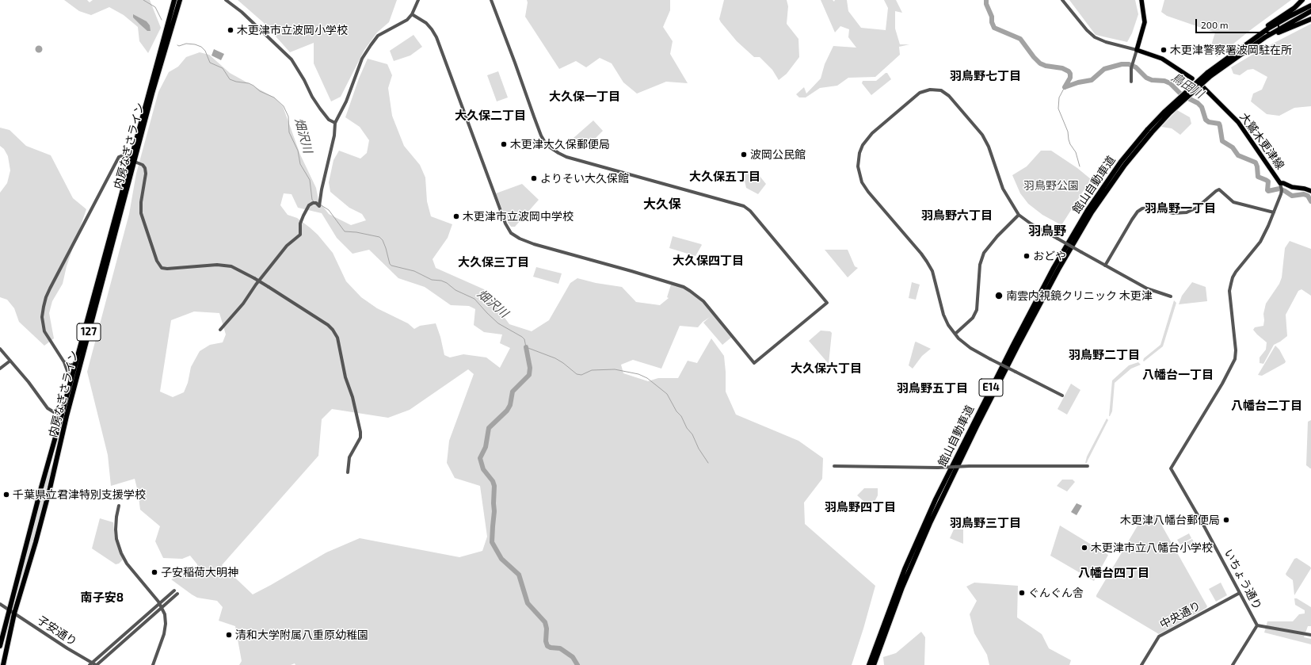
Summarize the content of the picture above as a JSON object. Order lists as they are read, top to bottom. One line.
{"streets":{"highway":["内房なぎさライン","館山自動車道","127","E14"],"main road":["大鷲木更津線"],"street":["いちょう通り","中央通り","子安通り"]},"crossings":[["内房なぎさライン","子安通り"],["いちょう通り","中央通り"]],"districts":["羽鳥野七丁目","大久保一丁目","大久保二丁目","大久保五丁目","大久保","羽鳥野一丁目","羽鳥野六丁目","羽鳥野","大久保四丁目","大久保三丁目","羽鳥野二丁目","大久保六丁目","八幡台一丁目","羽鳥野五丁目","八幡台二丁目","羽鳥野四丁目","羽鳥野三丁目","八幡台四丁目","南子安8"],"water":["鳥田川","畑沢川"],"parks":["羽鳥野公園"],"places":["木更津市立波岡小学校","木更津警察署波岡駐在所","木更津大久保郵便局","波岡公民館","よりそい大久保館","木更津市立波岡中学校","おどや","南雲内視鏡クリニック 木更津","千葉県立君津特別支援学校","木更津八幡台郵便局","木更津市立八幡台小学校","子安稲荷大明神","ぐんぐん舎","清和大学附属八重原幼稚園"],"scale_bar":"200 m"}
